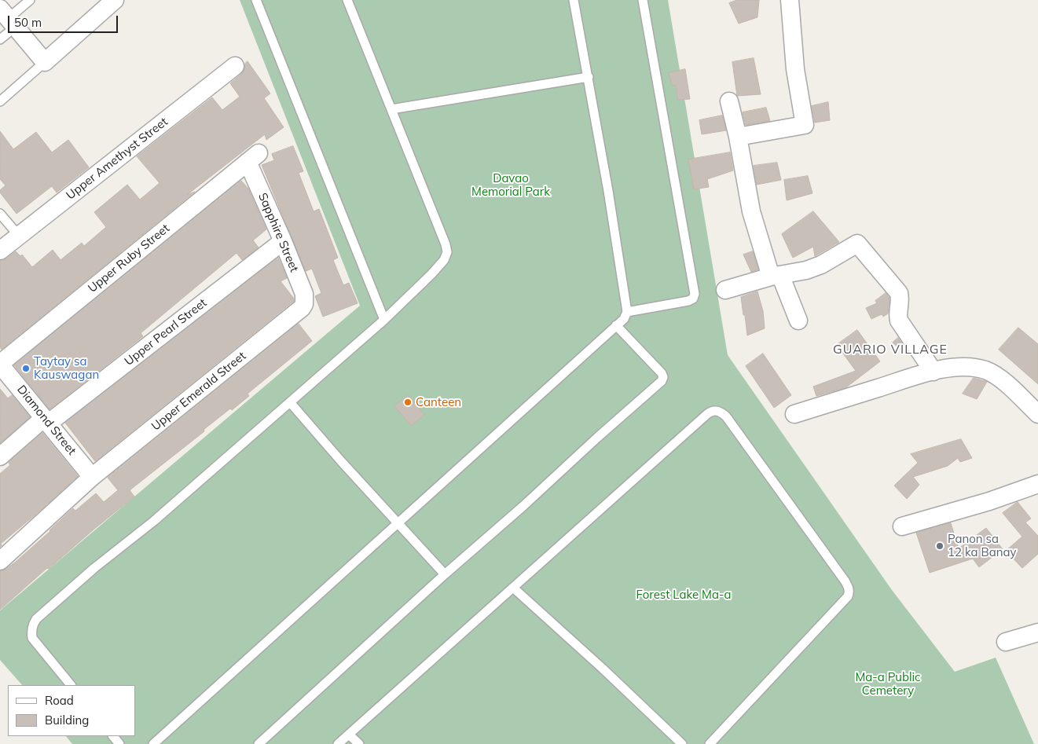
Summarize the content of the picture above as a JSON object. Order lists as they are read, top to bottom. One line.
{"streets":{"street":["Upper Amethyst Street","Sapphire Street","Upper Ruby Street","Upper Pearl Street","Upper Emerald Street","Diamond Street"]},"crossings":[["Sapphire Street","Upper Ruby Street"],["Sapphire Street","Upper Pearl Street"],["Sapphire Street","Upper Emerald Street"],["Upper Ruby Street","Diamond Street"],["Upper Pearl Street","Diamond Street"],["Upper Emerald Street","Diamond Street"]],"districts":["GUARIO VILLAGE"],"parks":["Davao Memorial Park","Forest Lake Ma-a","Ma-a Public Cemetery"],"places":["Taytay sa Kauswagan","Canteen","Panon sa 12 ka Banay"],"legend":["Road","Building"],"scale_bar":"50 m"}
